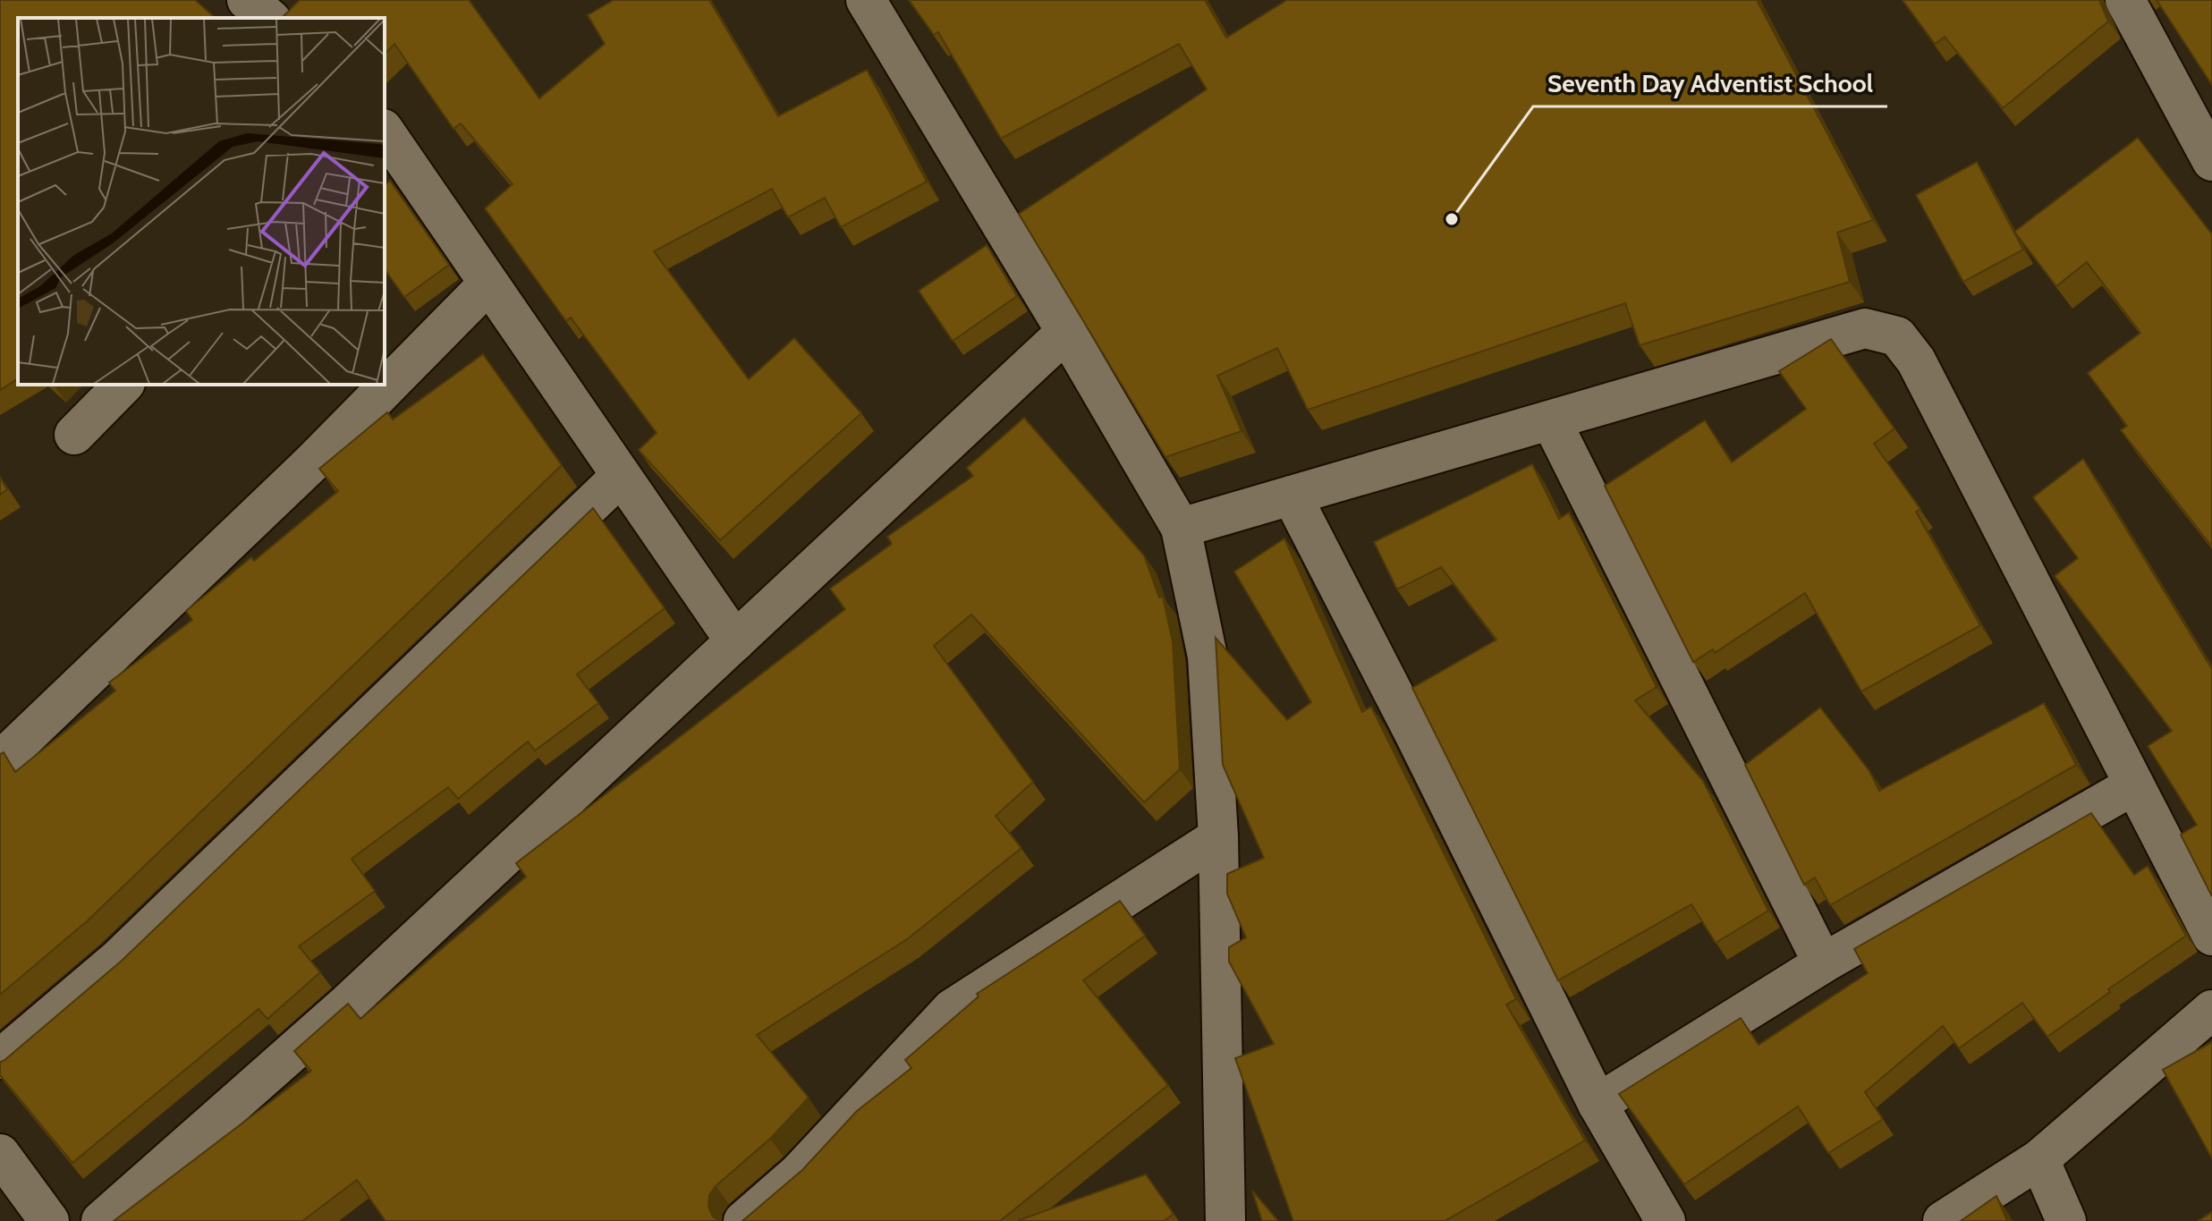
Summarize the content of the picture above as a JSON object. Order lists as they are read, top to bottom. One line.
{"places":["Seventh Day Adventist School"]}
